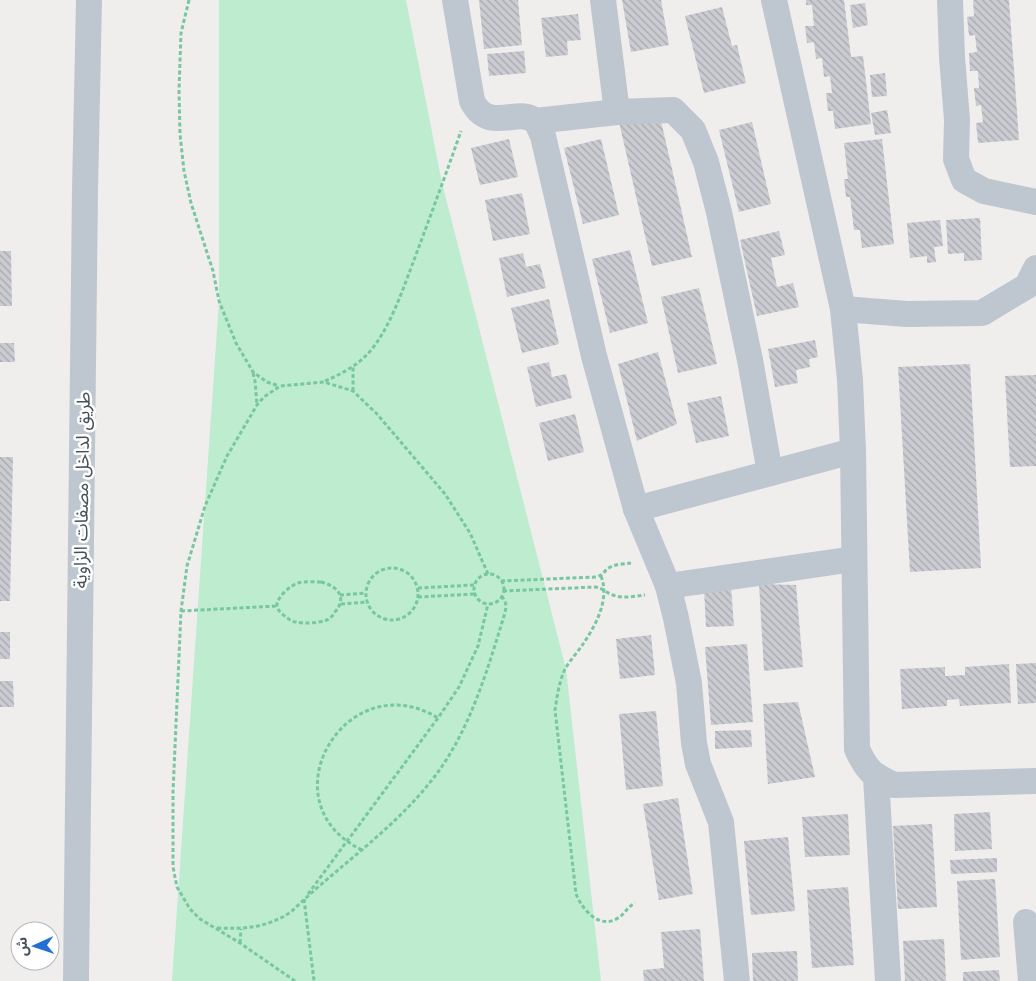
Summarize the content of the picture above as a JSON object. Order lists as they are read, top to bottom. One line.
{"streets":{"street":["طريق لداخل مصفات الزاوية"]},"north":"left"}
